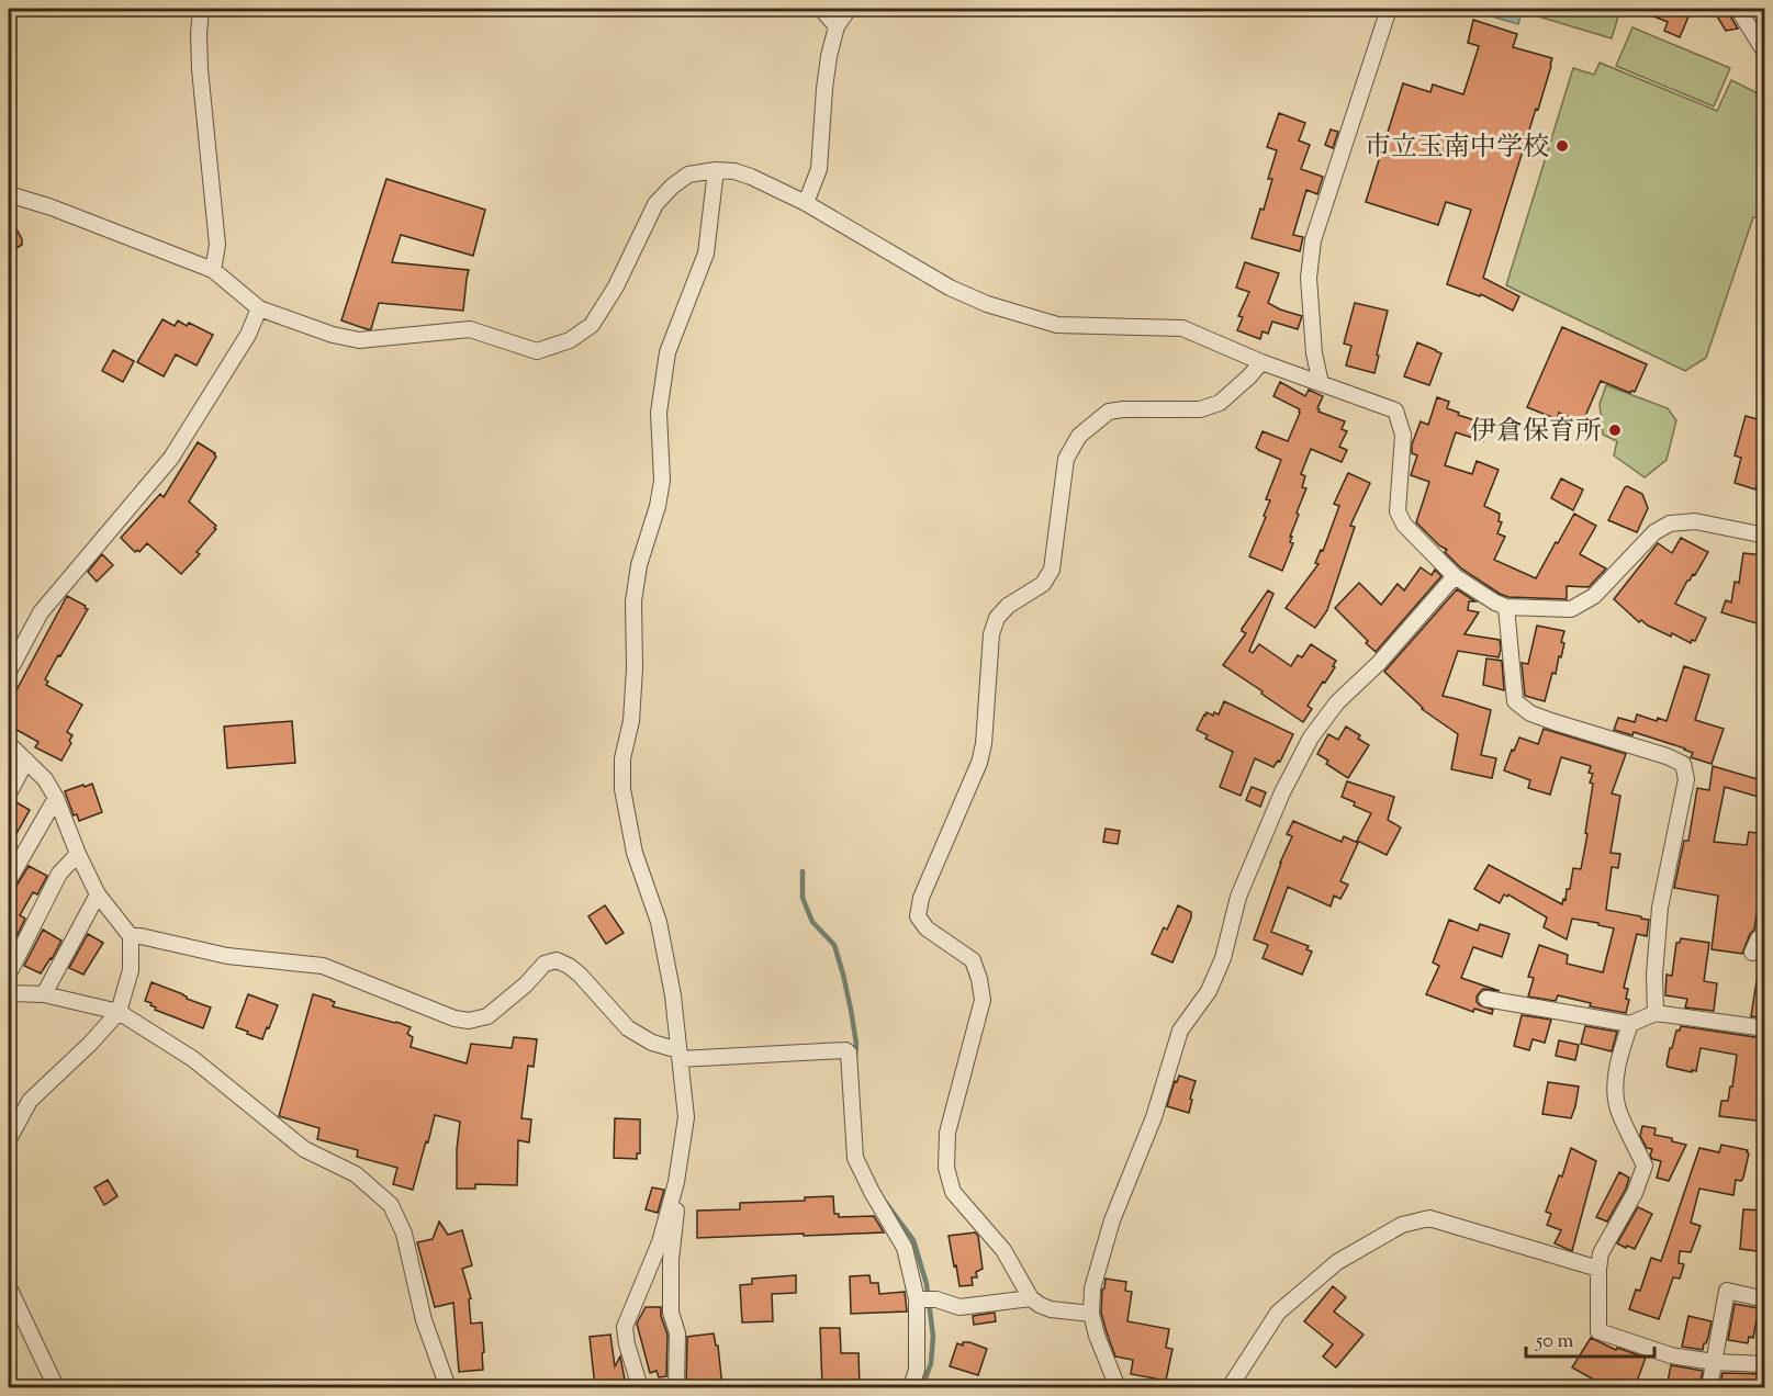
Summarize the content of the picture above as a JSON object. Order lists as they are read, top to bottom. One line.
{"places":["市立玉南中学校","伊倉保育所"],"scale_bar":"50 m"}
